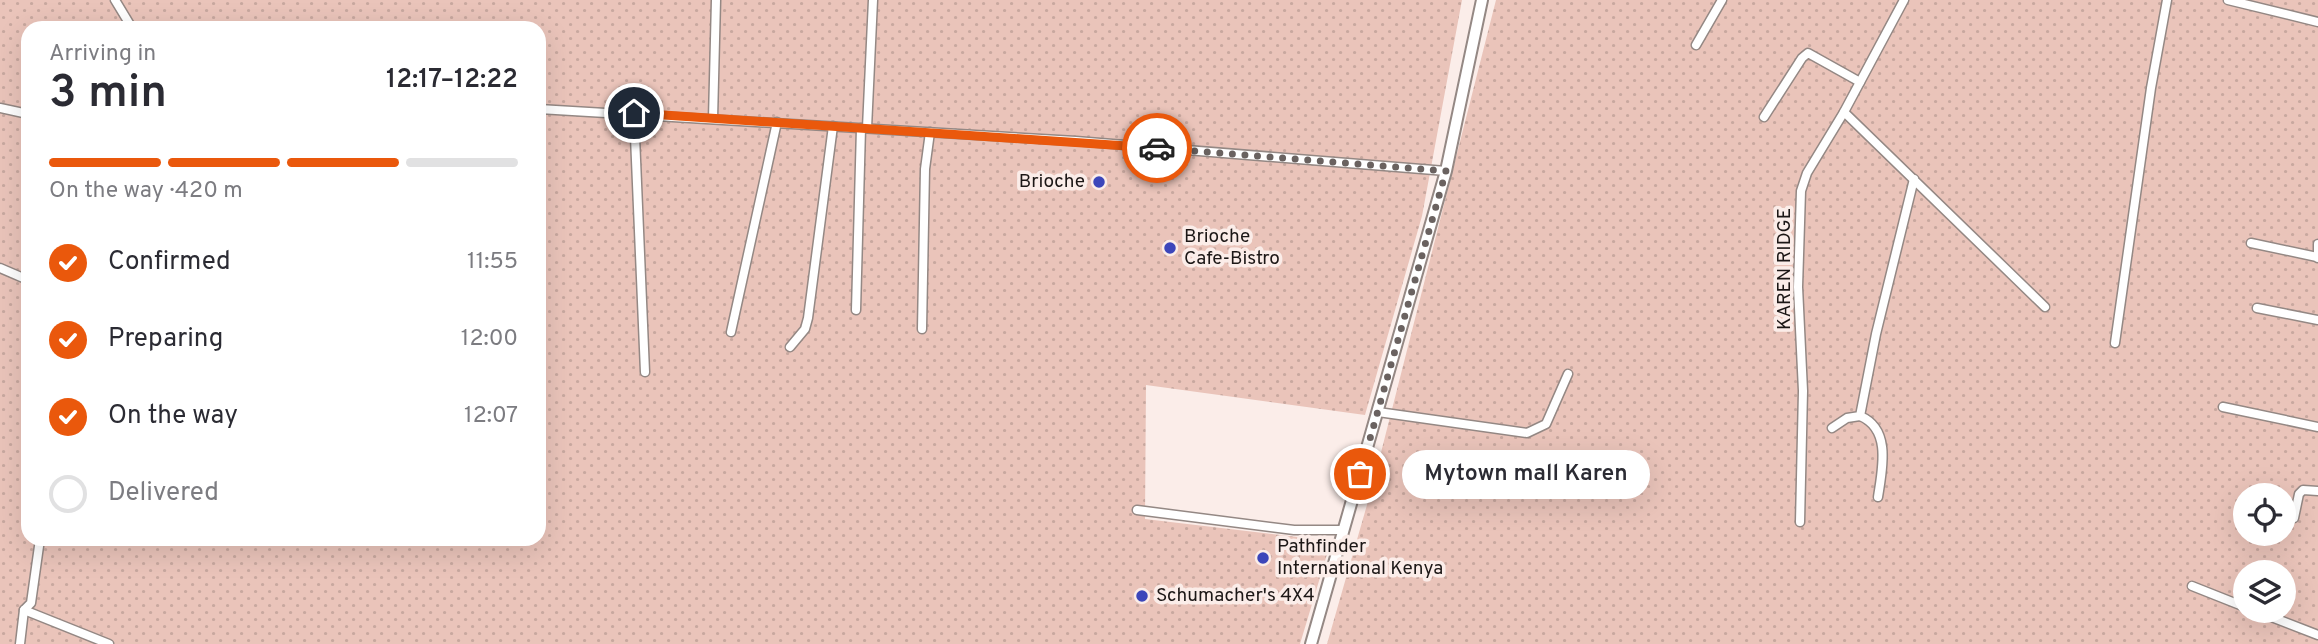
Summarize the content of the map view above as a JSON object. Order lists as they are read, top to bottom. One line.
{"streets":{"street":["KAREN RIDGE"]},"places":["Brioche","Brioche Cafe-Bistro","Mytown mall Karen","Pathfinder International Kenya","Schumacher's 4X4"],"page":{"heading":["3 min","Arriving in","12:17–12:22"],"bar":"On the way · 420 m","list":[["Confirmed","11:55"],["Preparing","12:00"],["On the way","12:07"],"Delivered"],"bubble":"Mytown mall Karen"}}
